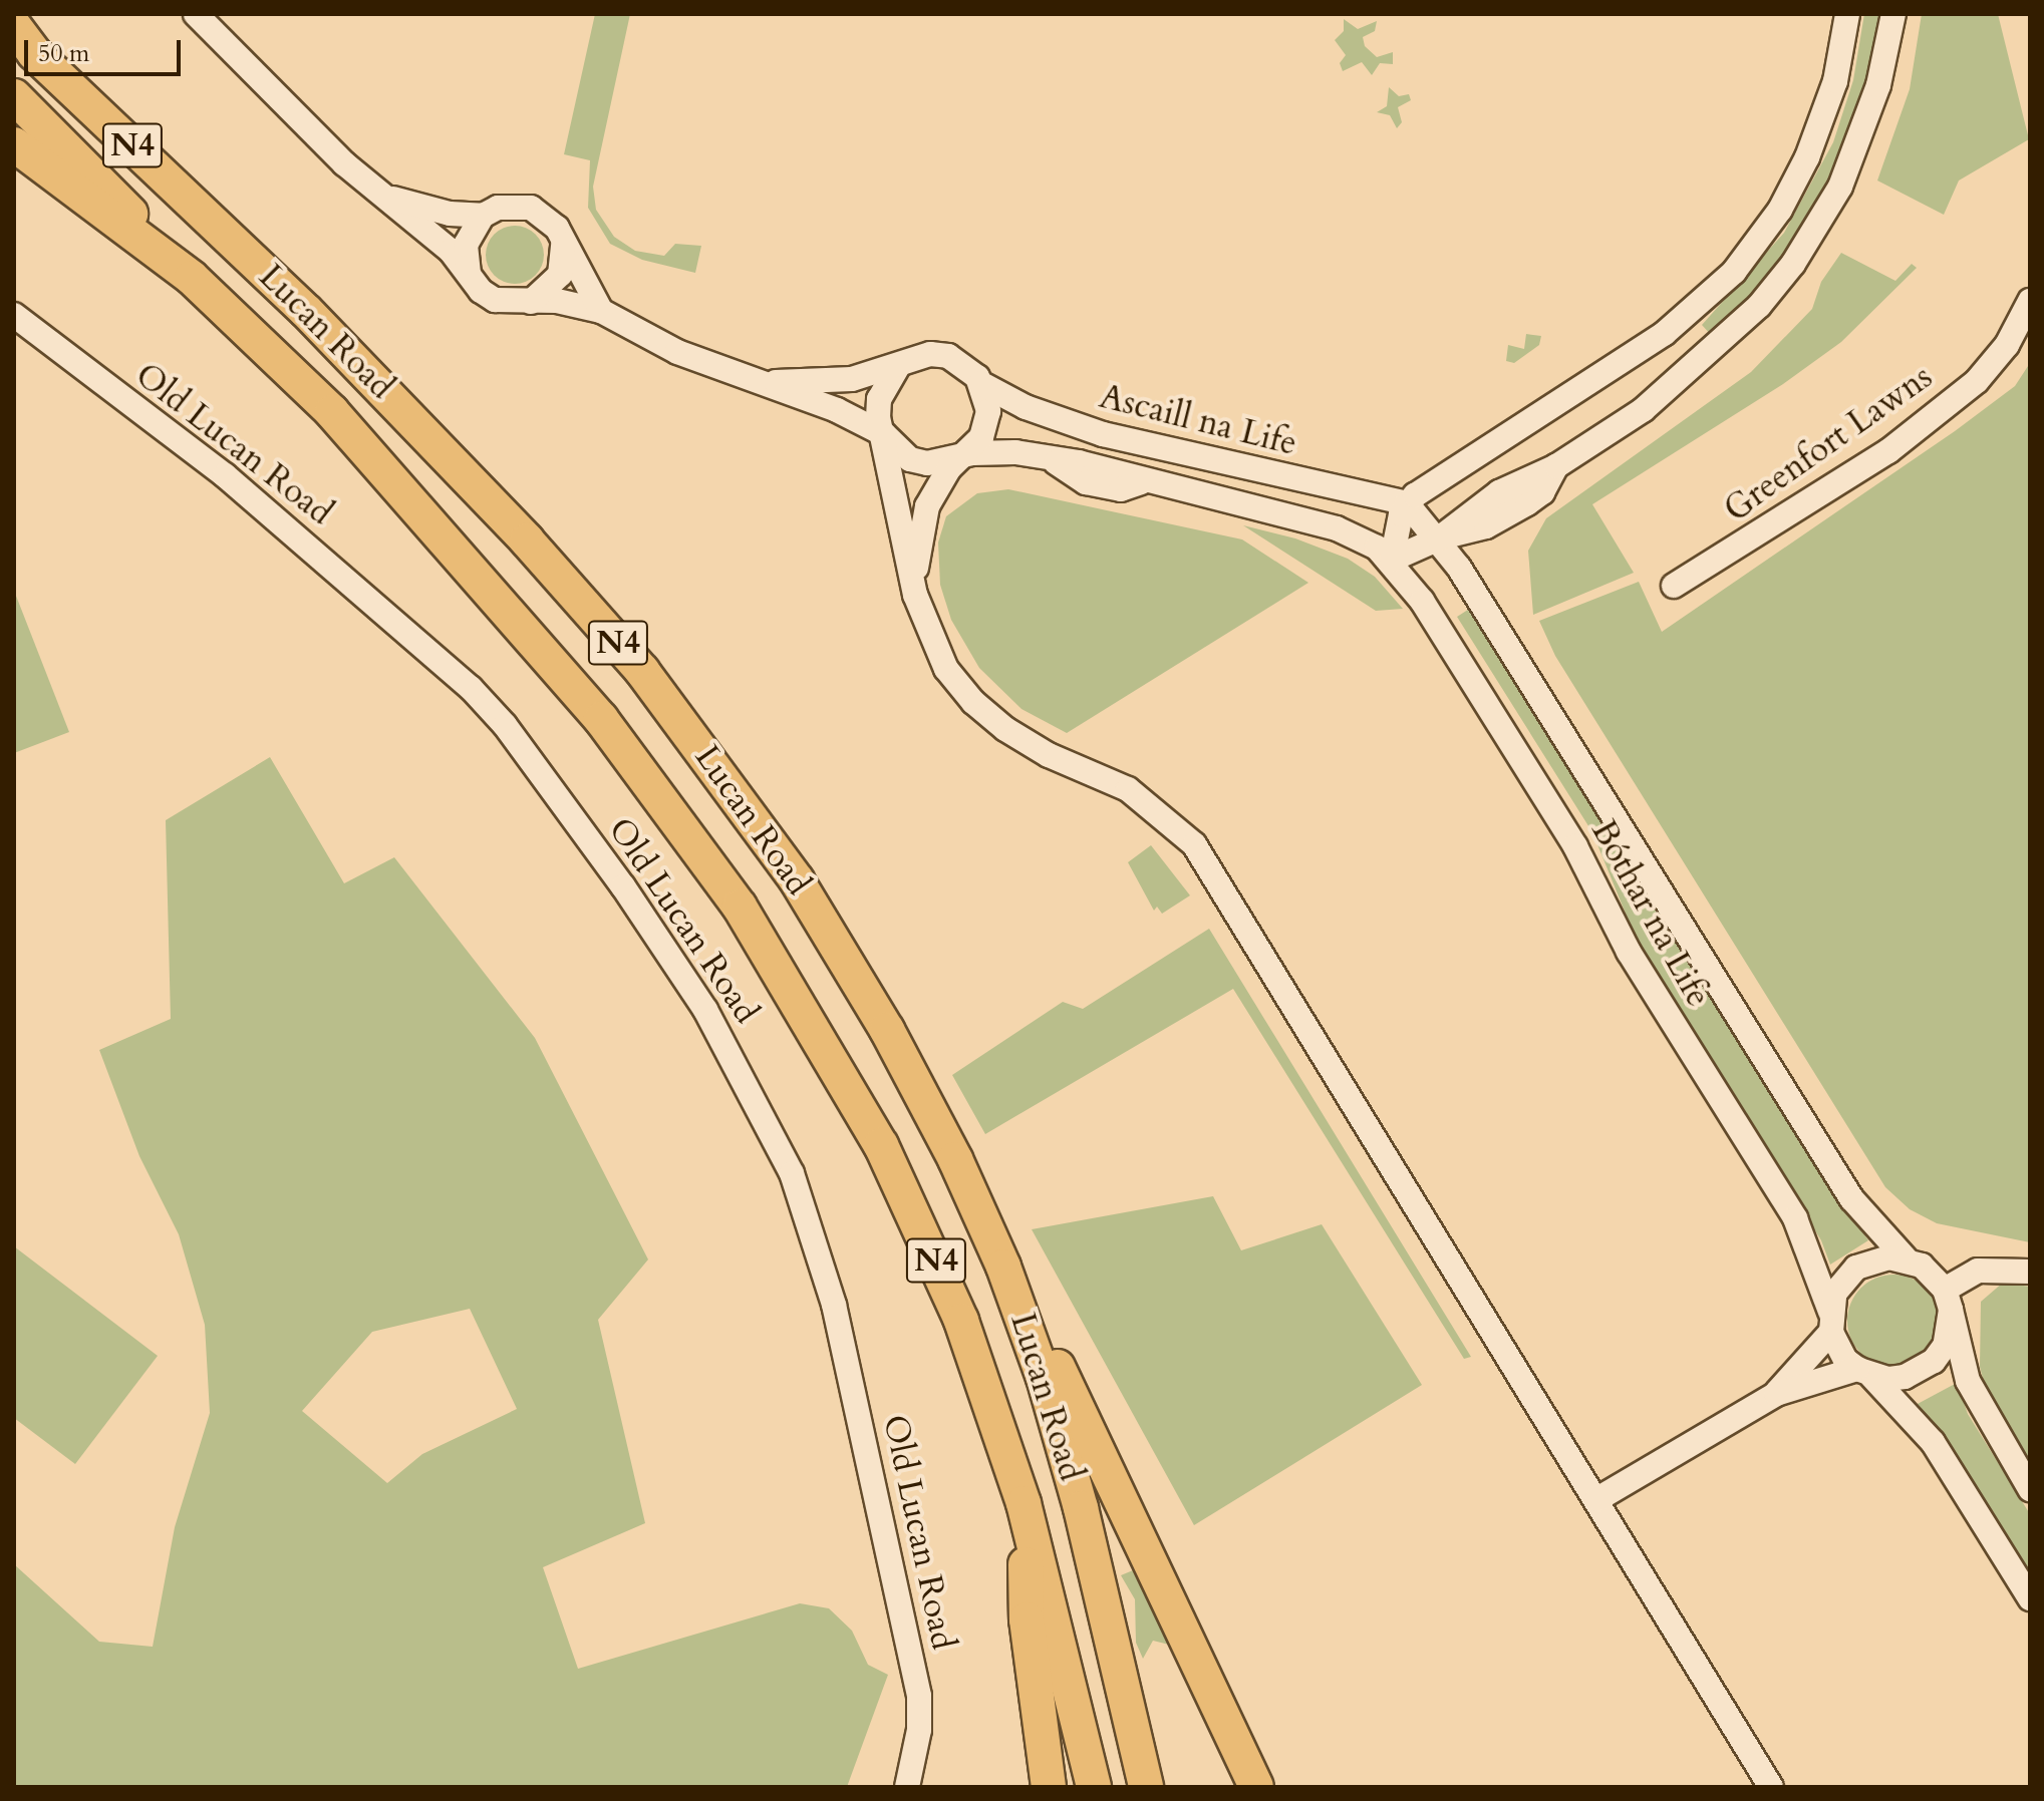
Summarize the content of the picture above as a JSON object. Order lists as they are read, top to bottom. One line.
{"streets":{"highway":["N4","Lucan Road"],"street":["Ascaill na Life","Greenfort Lawns","Old Lucan Road","Bóthar na Life"]},"crossings":[["Ascaill na Life","Bóthar na Life"]],"scale_bar":"50 m"}
